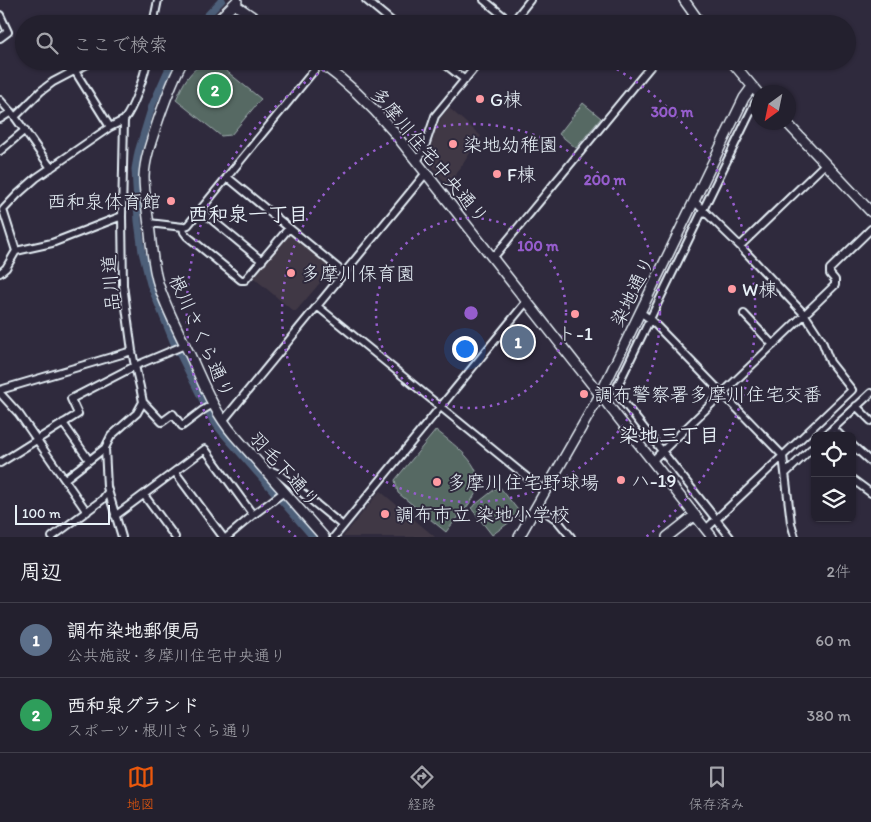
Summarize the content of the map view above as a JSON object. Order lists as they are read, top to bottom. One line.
{"streets":{"street":["多摩川住宅中央通り","品川道","染地通り","根川さくら通り","羽毛下通り"]},"crossings":[["多摩川住宅中央通り","染地通り"],["根川さくら通り","羽毛下通り"]],"districts":["西和泉一丁目","染地三丁目"],"places":["G棟","染地幼稚園","F棟","西和泉体育館","多摩川保育園","W棟","ト-1","調布警察署多摩川住宅交番","ハ-19","多摩川住宅野球場","調布市立 染地小学校"],"scale_bar":"100 m","north":"bottom left","page":{"search":"ここで検索","pins":["2","1"],"scale":"100 m","heading":["周辺","2件"],"list":[{"mark":"1","name":"調布染地郵便局","note":"公共施設 · 多摩川住宅中央通り","value":"60 m"},{"mark":"2","name":"西和泉グランド","note":"スポーツ · 根川さくら通り","value":"380 m"}],"nav":["地図","経路","保存済み"]},"rings":["300 m","200 m","100 m"]}
